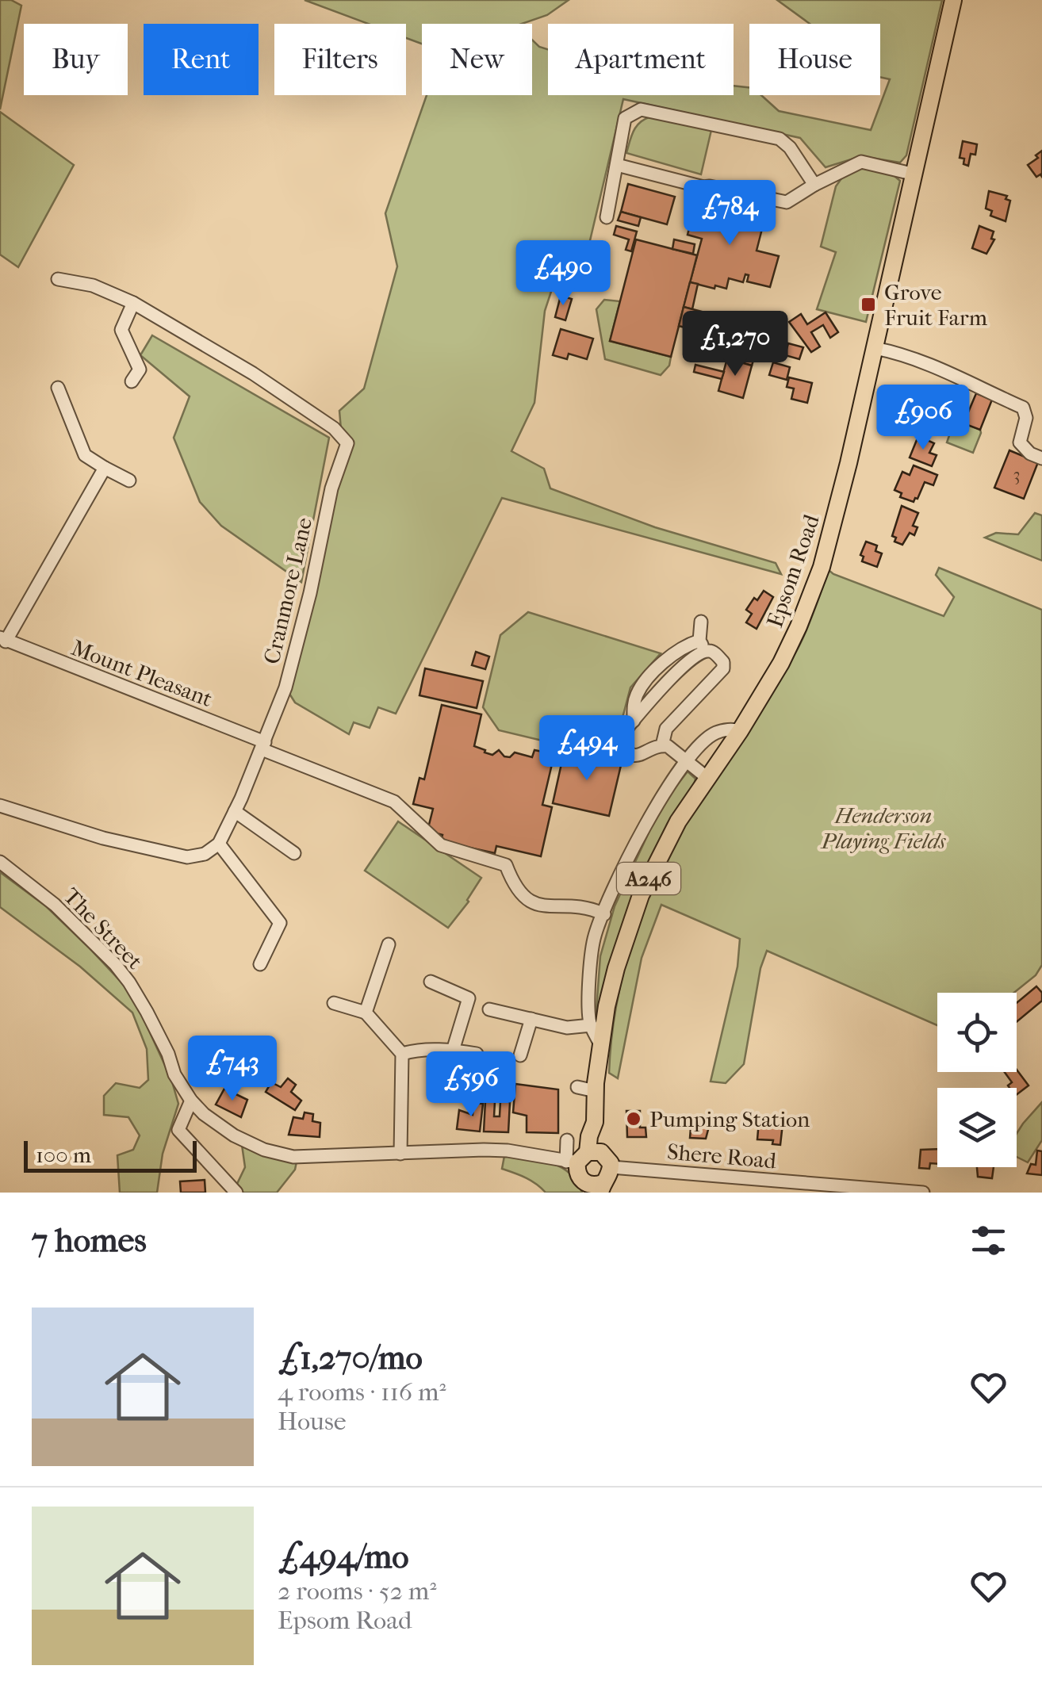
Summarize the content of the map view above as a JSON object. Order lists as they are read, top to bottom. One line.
{"streets":{"main road":["Epsom Road","A246"],"street":["Cranmore Lane","Mount Pleasant","The Street","Shere Road"]},"crossings":[["Epsom Road","The Street"],["Cranmore Lane","Mount Pleasant"]],"parks":["Henderson Playing Fields"],"places":{"transit":["Grove Fruit Farm"],"other":["Pumping Station"]},"house_numbers":["3"],"scale_bar":"100 m","page":{"chip":["Buy","Rent","Filters","New","Apartment","House"],"price":["£784","£490","£1,270","£906","£494","£743","£596"],"scale":"100 m","heading":"7 homes","list":[{"name":"£1,270/mo","note":"4 rooms · 116 m² · House"},{"name":"£494/mo","note":"2 rooms · 52 m² · Epsom Road"}]}}
